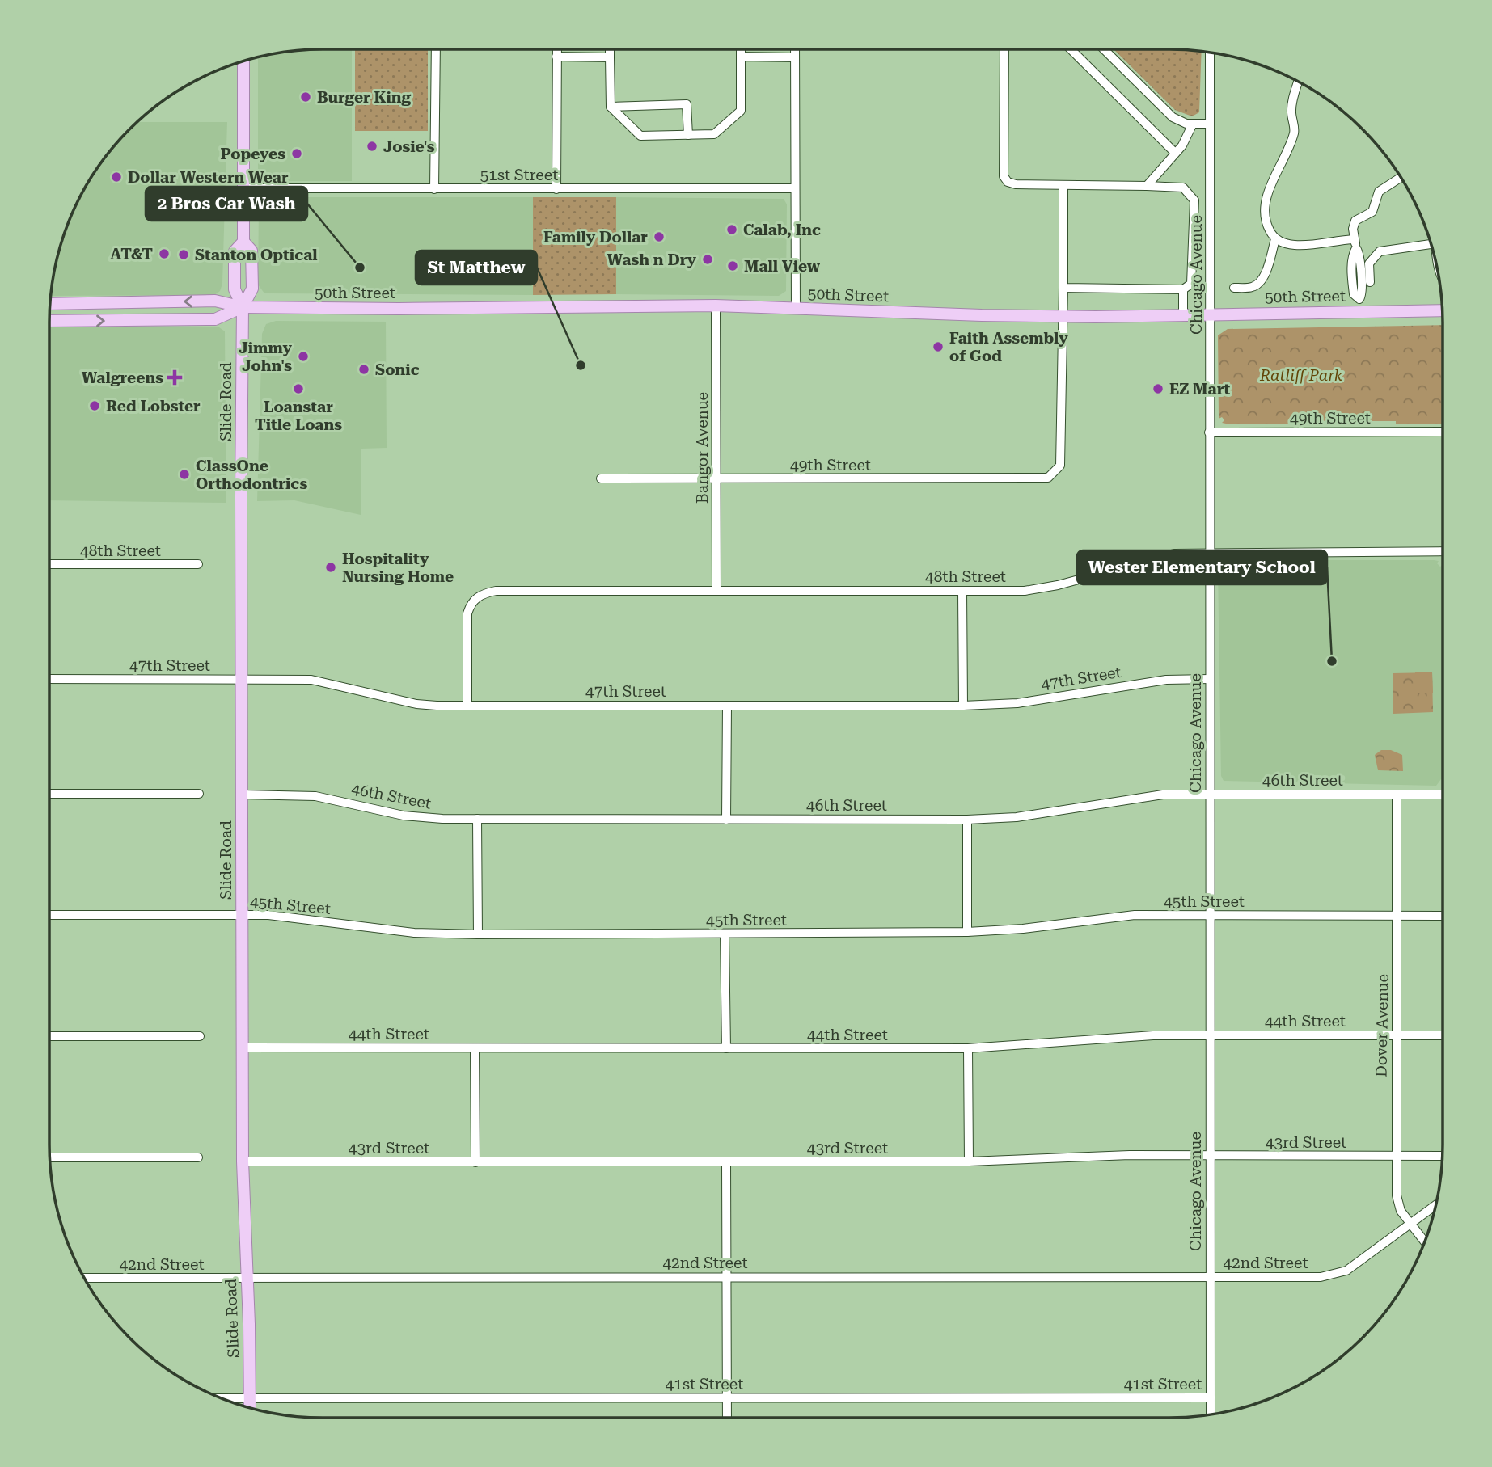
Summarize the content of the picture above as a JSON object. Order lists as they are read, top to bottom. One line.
{"streets":{"main road":["50th Street","Slide Road"],"street":["51st Street","Chicago Avenue","49th Street","Bangor Avenue","48th Street","47th Street","46th Street","45th Street","44th Street","Dover Avenue","43rd Street","42nd Street","41st Street"]},"crossings":[["51st Street","Slide Road"],["Chicago Avenue","50th Street"],["Chicago Avenue","49th Street"],["Chicago Avenue","48th Street"],["Chicago Avenue","47th Street"],["Chicago Avenue","46th Street"],["Chicago Avenue","45th Street"],["Chicago Avenue","44th Street"],["Chicago Avenue","43rd Street"],["Chicago Avenue","42nd Street"],["Chicago Avenue","41st Street"],["50th Street","Slide Road"],["50th Street","49th Street"],["50th Street","Bangor Avenue"],["Slide Road","47th Street"],["Slide Road","46th Street"],["Slide Road","45th Street"],["Slide Road","44th Street"],["Slide Road","43rd Street"],["Slide Road","42nd Street"],["Slide Road","41st Street"],["49th Street","Bangor Avenue"],["Bangor Avenue","48th Street"],["48th Street","47th Street"],["46th Street","Dover Avenue"],["45th Street","Dover Avenue"],["44th Street","Dover Avenue"],["Dover Avenue","43rd Street"],["Dover Avenue","42nd Street"]],"parks":["Ratliff Park"],"places":{"other":["Burger King","Josie's","Popeyes","Dollar Western Wear","Calab, Inc","Family Dollar","AT&T","Stanton Optical","Wash n Dry","Mall View","2 Bros Car Wash","Faith Assembly of God","Jimmy John's","St Matthew","Sonic","Loanstar Title Loans","EZ Mart","Red Lobster","ClassOne Orthodontrics","Hospitality Nursing Home","Wester Elementary School"],"health":["Walgreens"]}}
